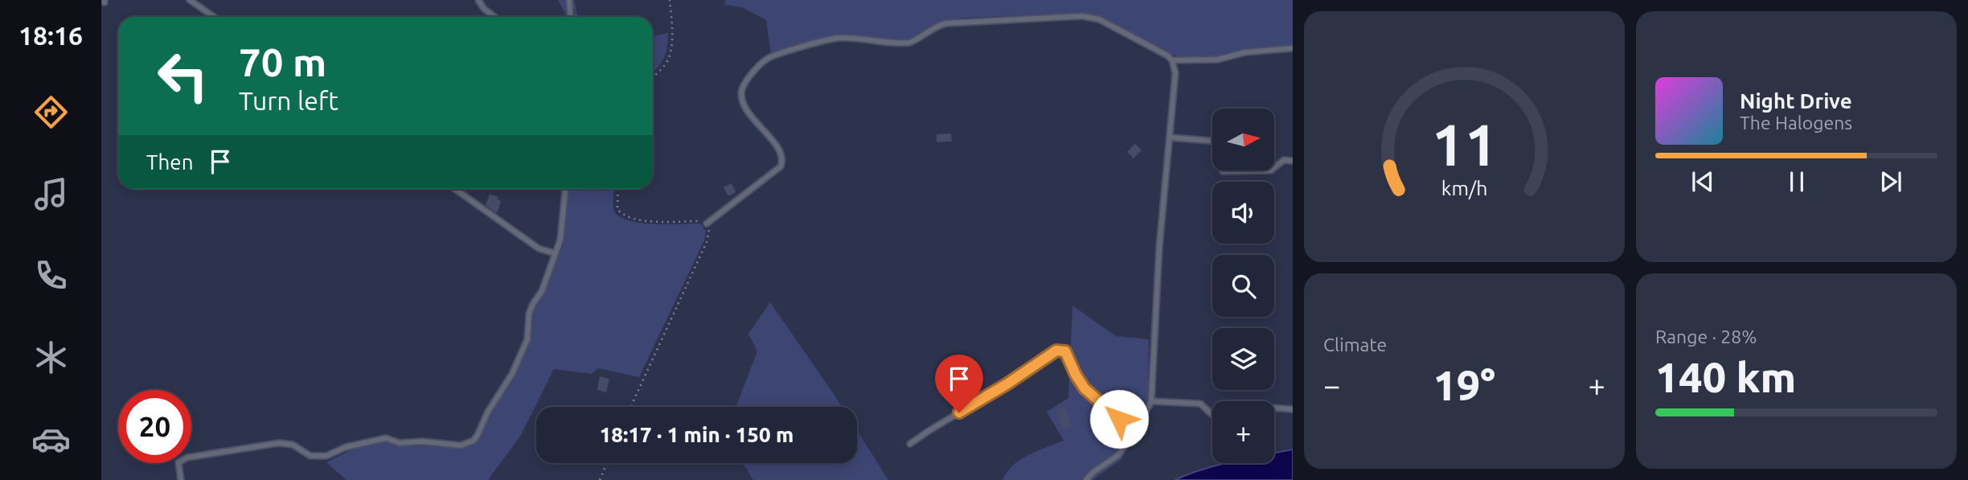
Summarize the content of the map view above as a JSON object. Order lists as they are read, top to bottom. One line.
{"north":"right","page":{"tabs":"18:16","turn":["70 m","Turn left"],"song":["Night Drive","The Halogens"],"map_buttons":"+","then":"Then","tile":["Climate",["Range · 28%","140 km"]],"heat":["−","19°","+"],"limit":"20","trip":"18:17 · 1 min · 150 m","gauge":["11","km/h"]}}
